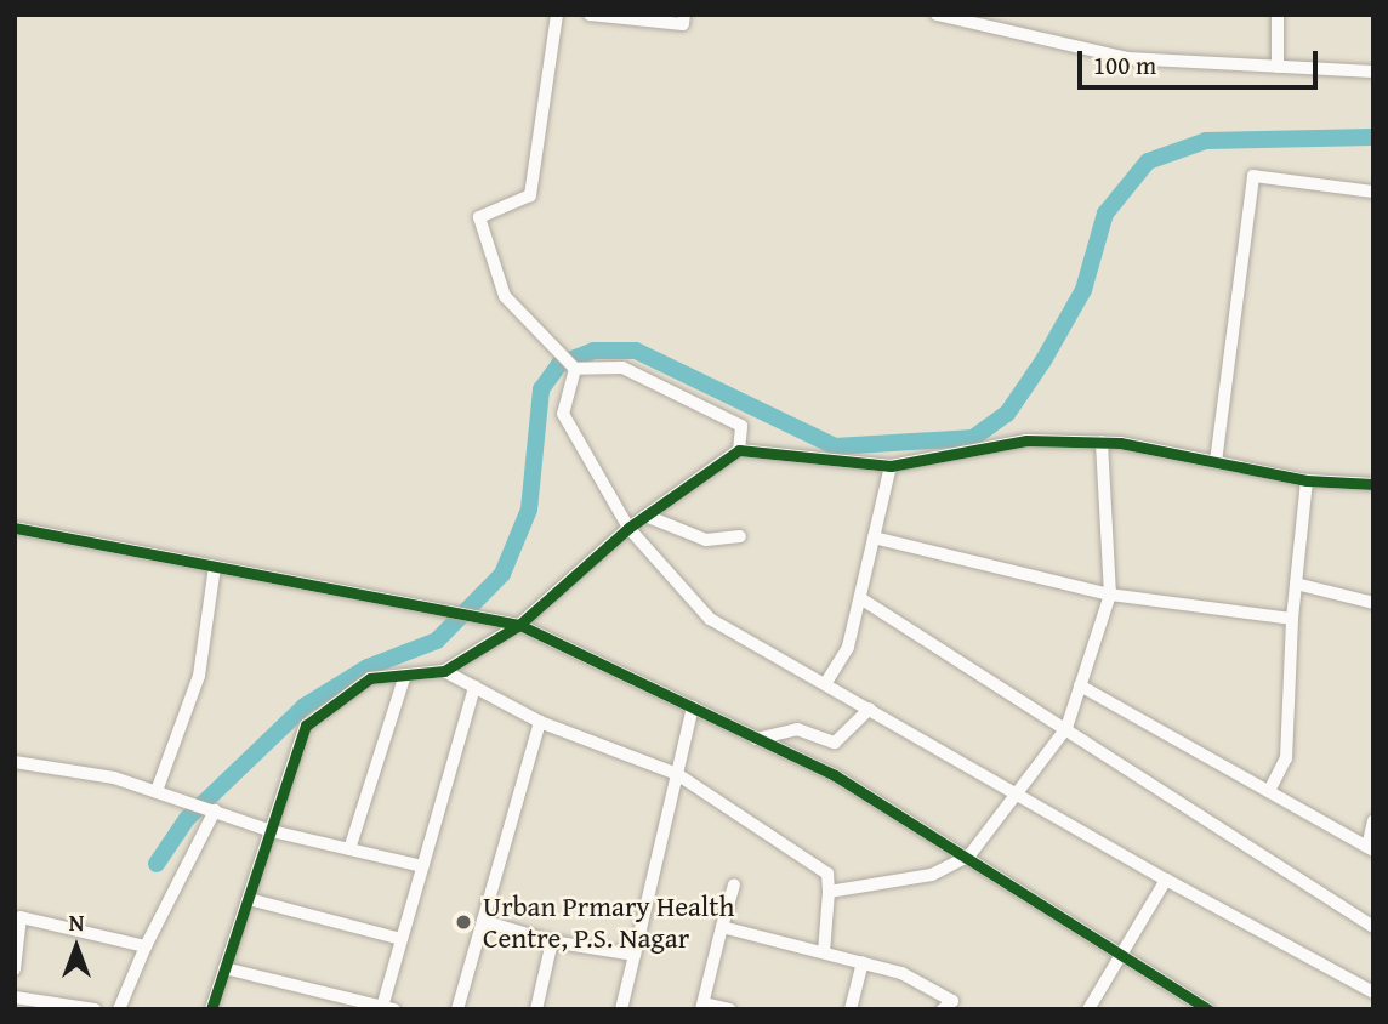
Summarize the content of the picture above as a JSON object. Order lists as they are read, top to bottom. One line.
{"places":["Urban Prmary Health Centre, P.S. Nagar"],"scale_bar":"100 m","north":"top"}
